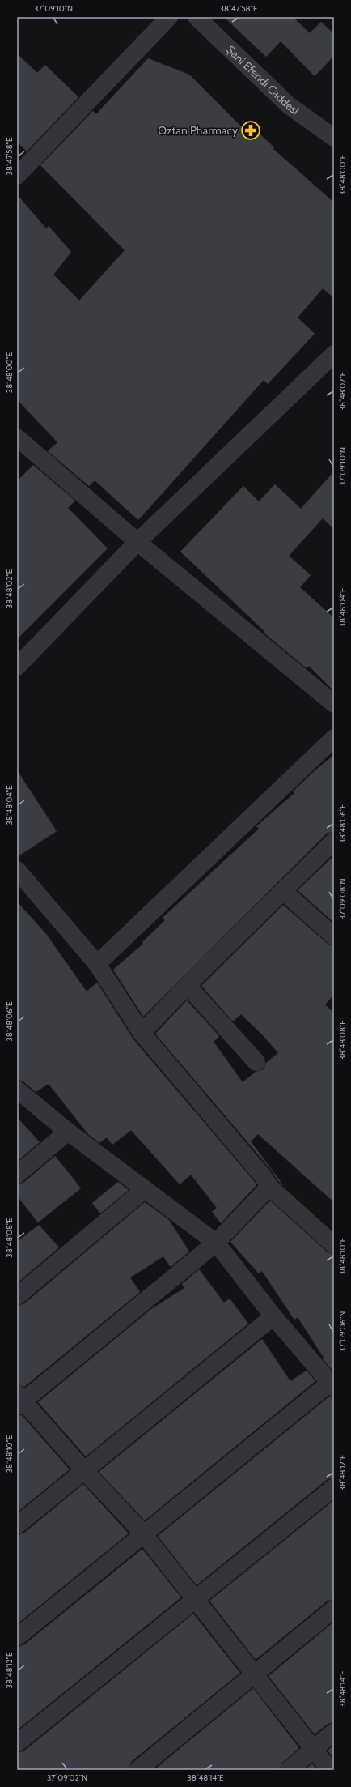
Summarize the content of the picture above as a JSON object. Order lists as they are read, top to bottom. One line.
{"streets":{"street":["Şani Efendi Caddesi"]},"places":{"pharmacy":["Oztan Pharmacy"]},"coordinates":["37°09'10\"N","38°47'58\"E","38°48'00\"E","38°48'02\"E","38°48'04\"E","38°48'06\"E","37°09'08\"N","38°48'08\"E","38°48'10\"E","37°09'06\"N","38°48'12\"E","38°48'14\"E","37°09'02\"N"]}
